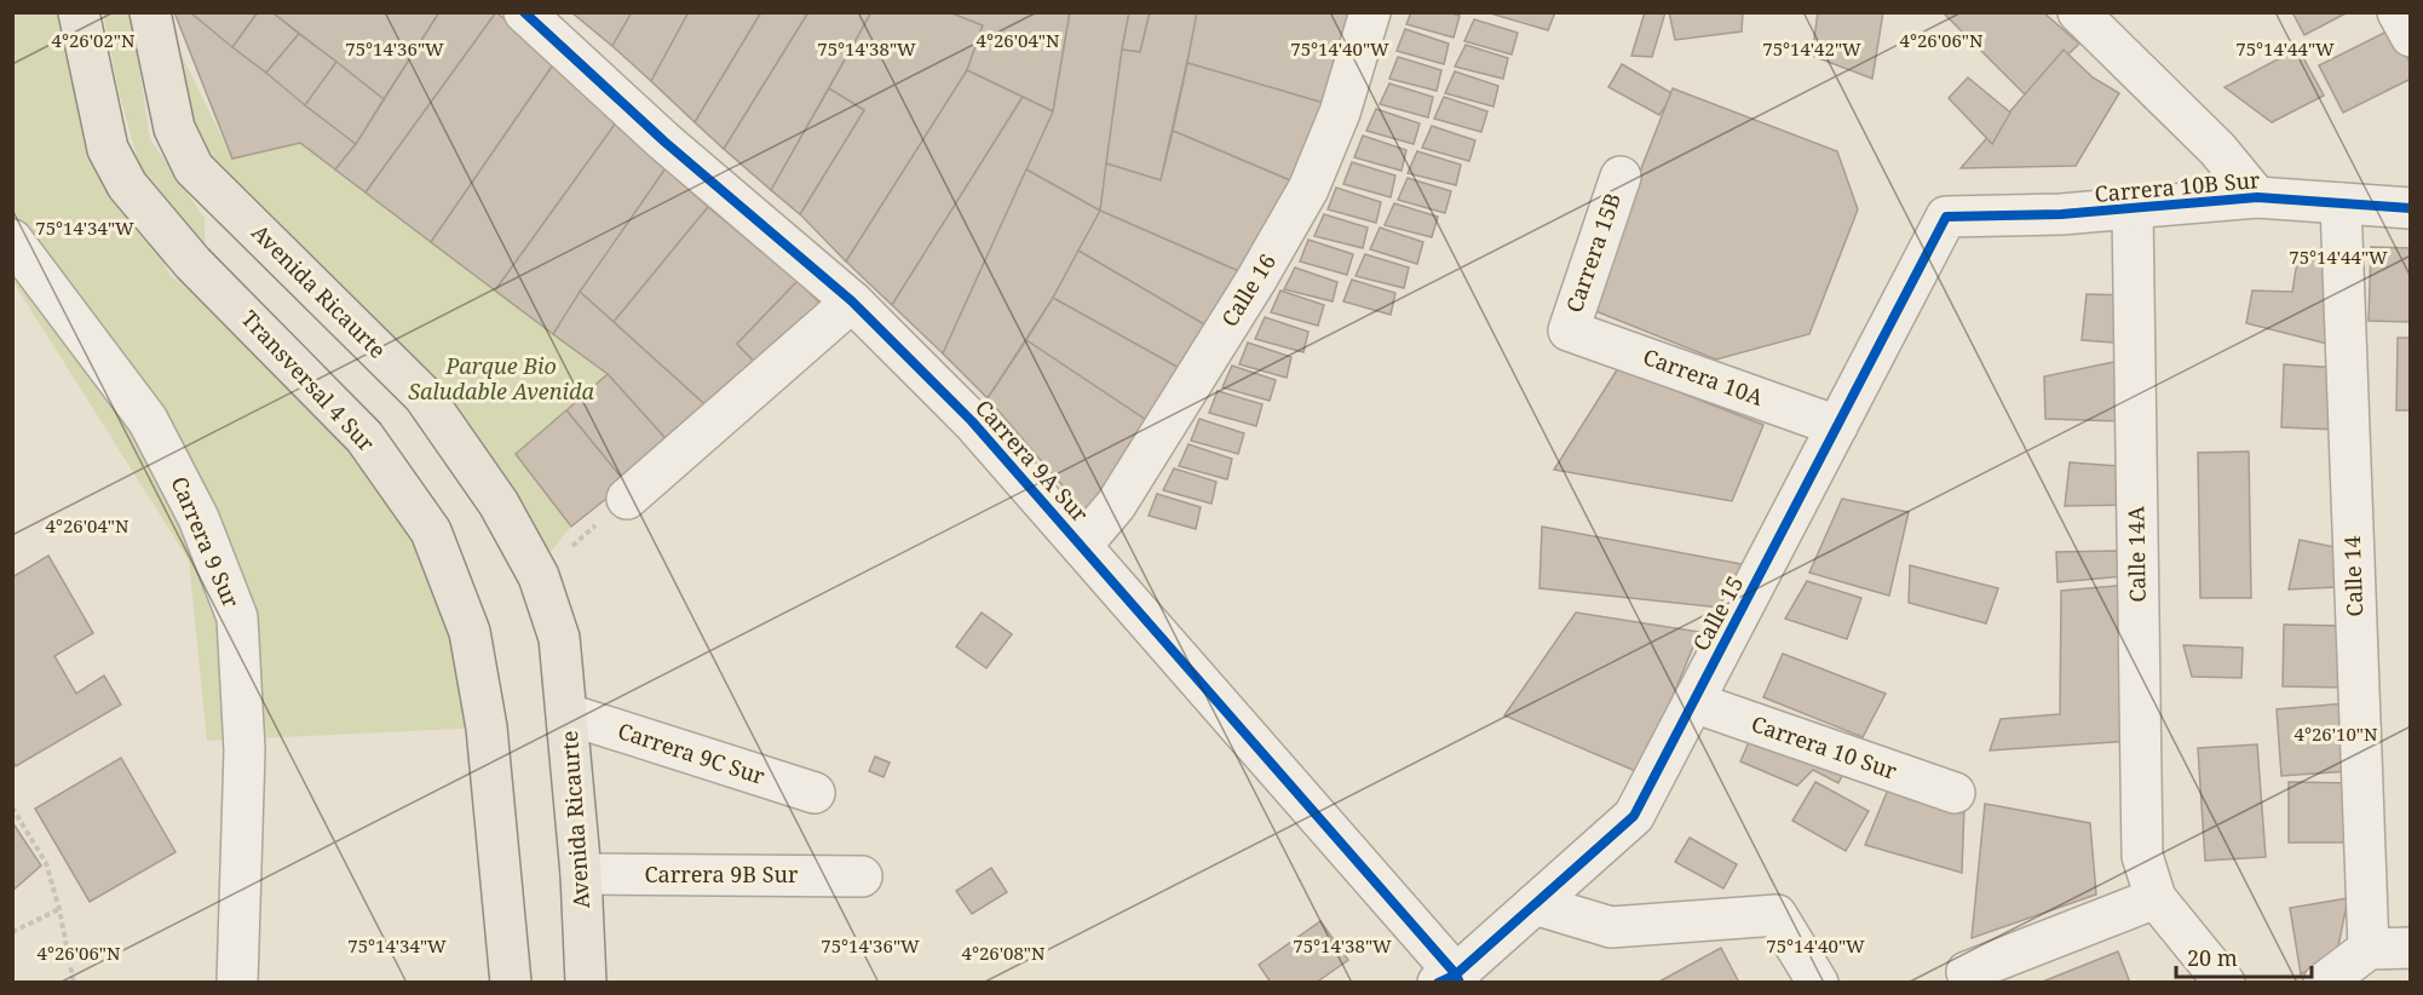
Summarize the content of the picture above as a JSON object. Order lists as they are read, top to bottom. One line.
{"streets":{"main road":["Avenida Ricaurte","Transversal 4 Sur"],"street":["Carrera 10B Sur","Carrera 15B","Calle 16","Carrera 10A","Carrera 9A Sur","Carrera 9 Sur","Calle 14A","Calle 14","Calle 15","Carrera 10 Sur","Carrera 9C Sur","Carrera 9B Sur"]},"crossings":[["Carrera 10B Sur","Calle 14A"],["Carrera 10B Sur","Calle 14"],["Carrera 10B Sur","Calle 15"],["Carrera 15B","Carrera 10A"],["Calle 16","Carrera 9A Sur"],["Avenida Ricaurte","Carrera 9C Sur"],["Avenida Ricaurte","Carrera 9B Sur"],["Carrera 10A","Calle 15"],["Carrera 9A Sur","Calle 15"],["Calle 15","Carrera 10 Sur"]],"parks":["Parque Bio Saludable Avenida"],"scale_bar":"20 m","coordinates":["4°26'02\"N","4°26'04\"N","4°26'06\"N","75°14'36\"W","75°14'38\"W","75°14'40\"W","75°14'42\"W","75°14'44\"W","75°14'34\"W","4°26'10\"N","4°26'08\"N"]}
